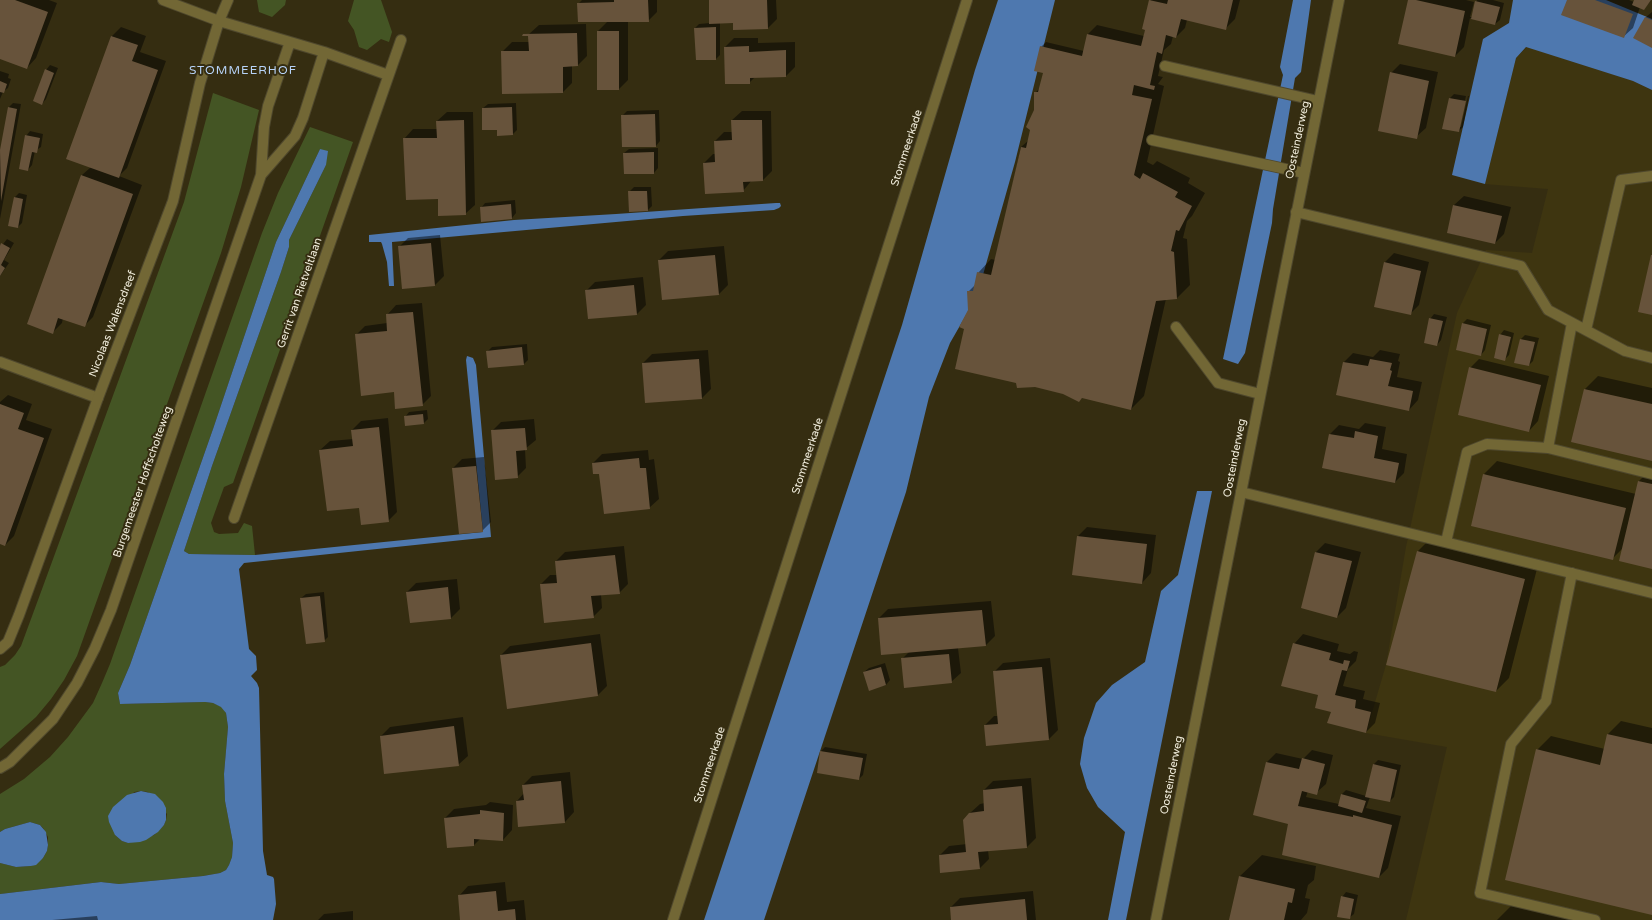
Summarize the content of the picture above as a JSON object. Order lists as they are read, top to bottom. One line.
{"streets":{"street":["Oosteinderweg","Stommeerkade","Gerrit van Rietveltlaan","Nicolaas Walensdreef","Burgemeester Hoffscholteweg"]},"districts":["STOMMEERHOF"]}
